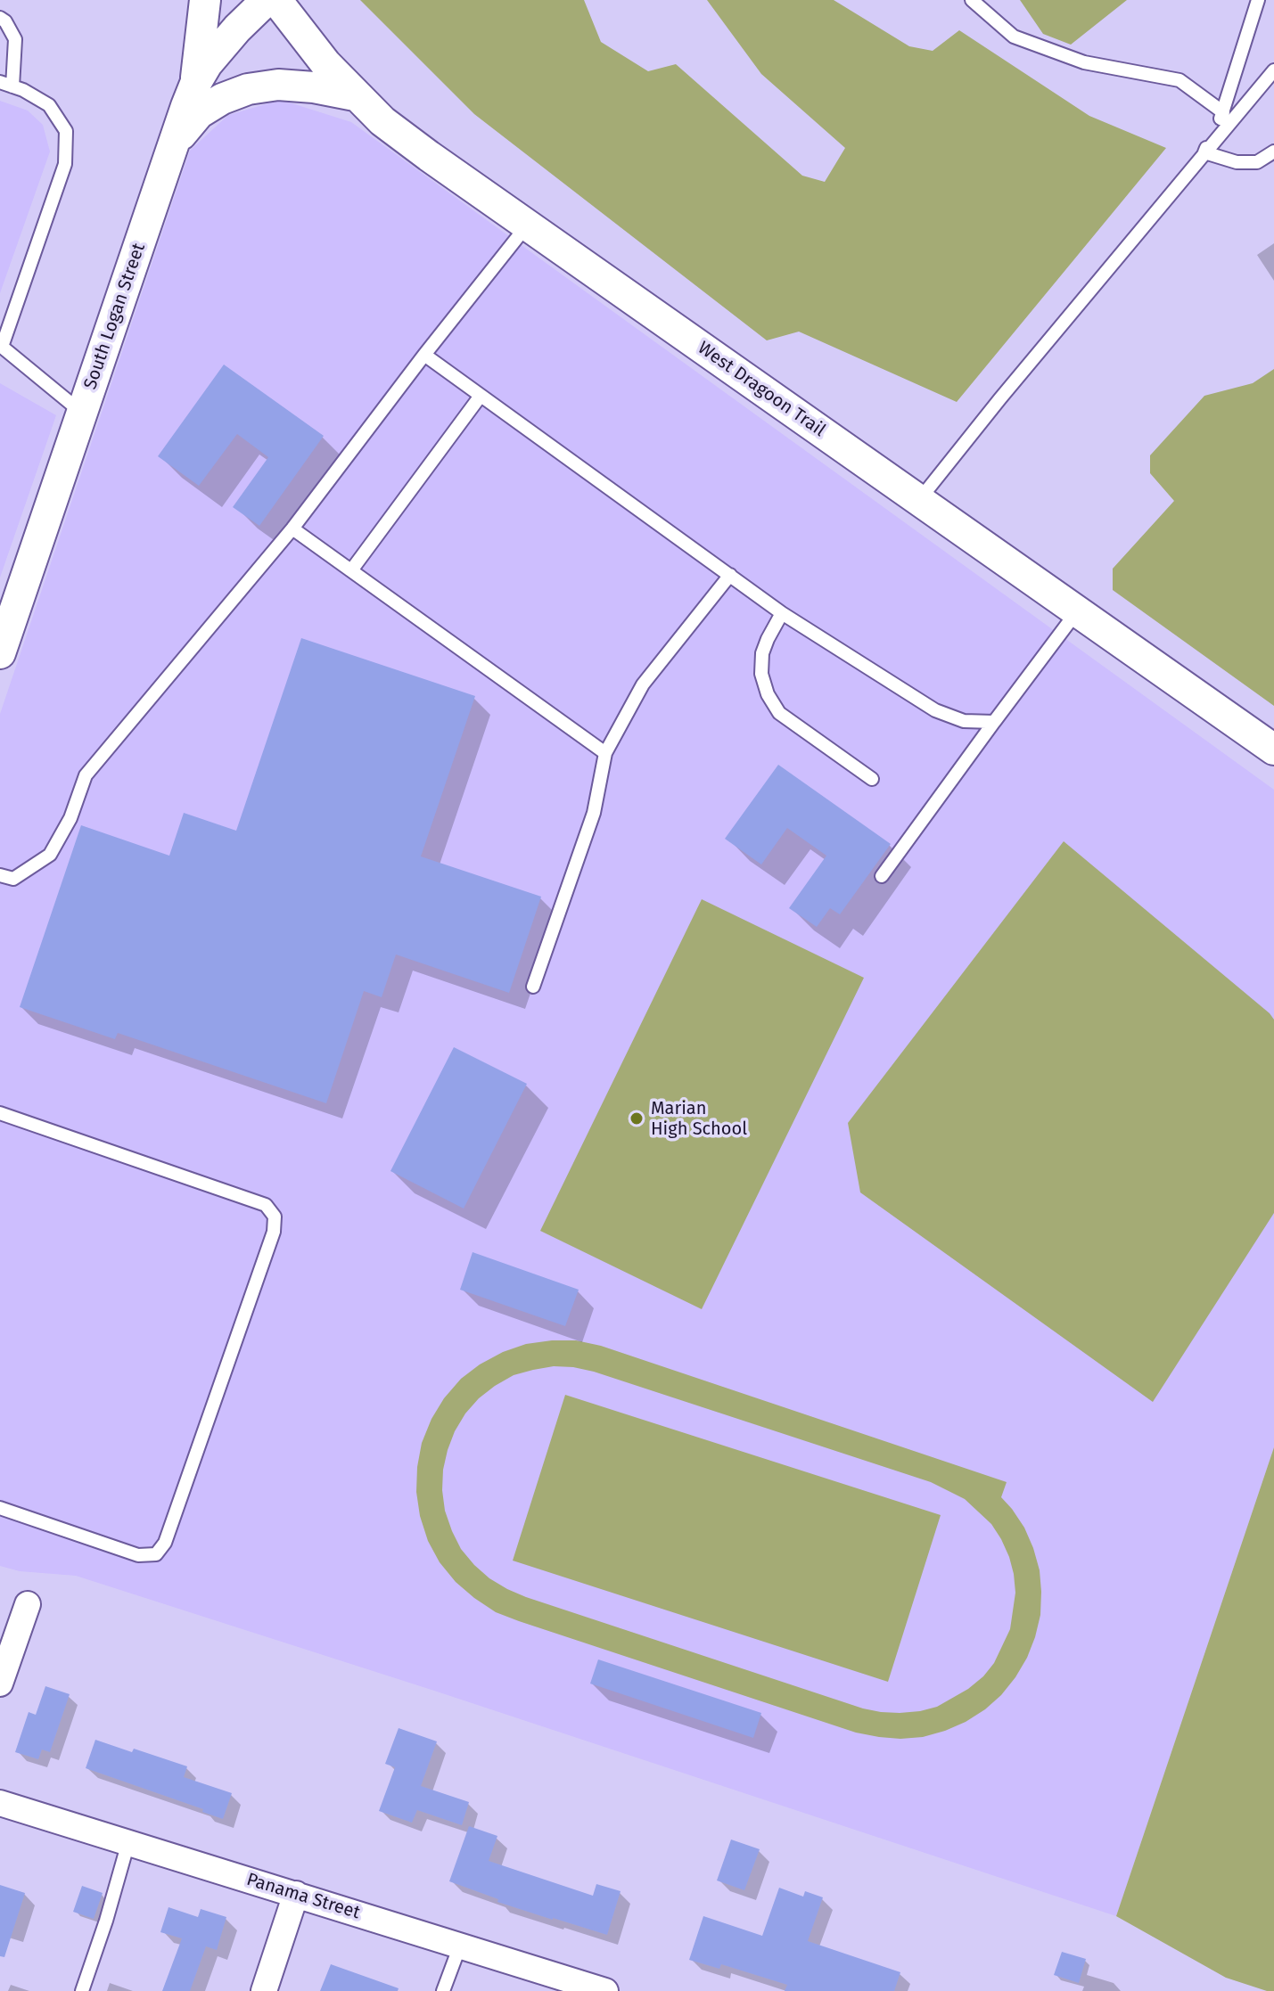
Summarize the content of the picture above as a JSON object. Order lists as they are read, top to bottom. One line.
{"streets":{"street":["South Logan Street","West Dragoon Trail","Panama Street"]},"places":["Marian High School"]}
